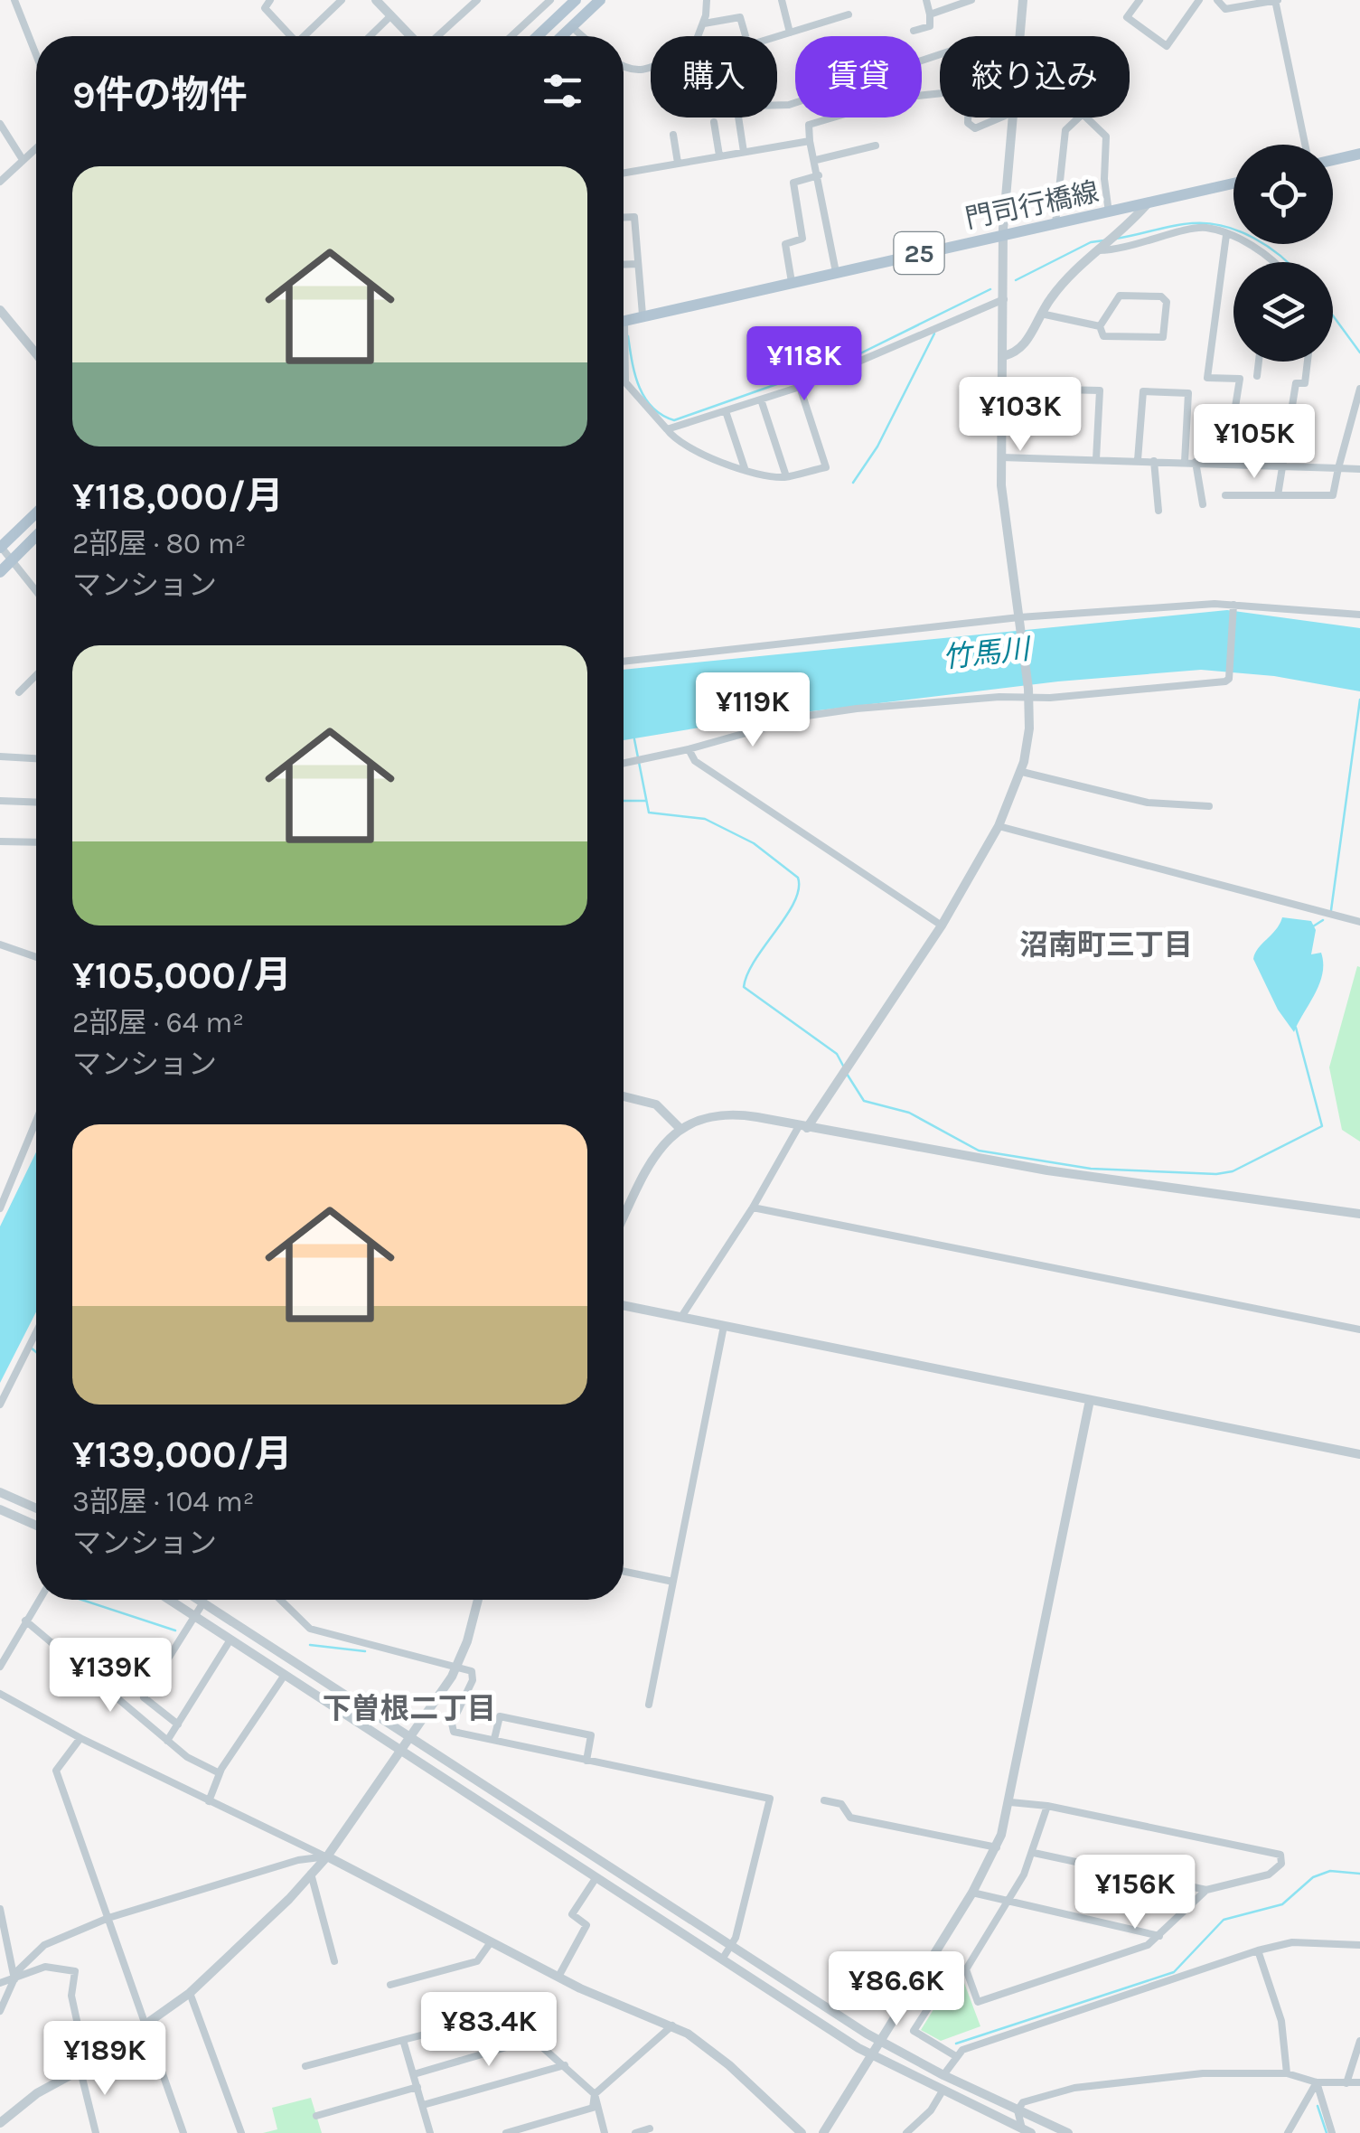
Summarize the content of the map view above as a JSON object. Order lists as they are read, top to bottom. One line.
{"streets":{"main road":["門司行橋線","25"]},"districts":["沼南町三丁目","下曽根二丁目"],"water":["竹馬川"],"page":{"chip":["購入","賃貸","絞り込み"],"heading":"9件の物件","list":[{"name":"¥118,000/月","note":"2部屋 · 80 m² · マンション"},{"name":"¥105,000/月","note":"2部屋 · 64 m² · マンション"},{"name":"¥139,000/月","note":"3部屋 · 104 m² · マンション"}],"price":["¥118K","¥103K","¥105K","¥119K","¥139K","¥156K","¥86.6K","¥83.4K","¥189K"]}}
